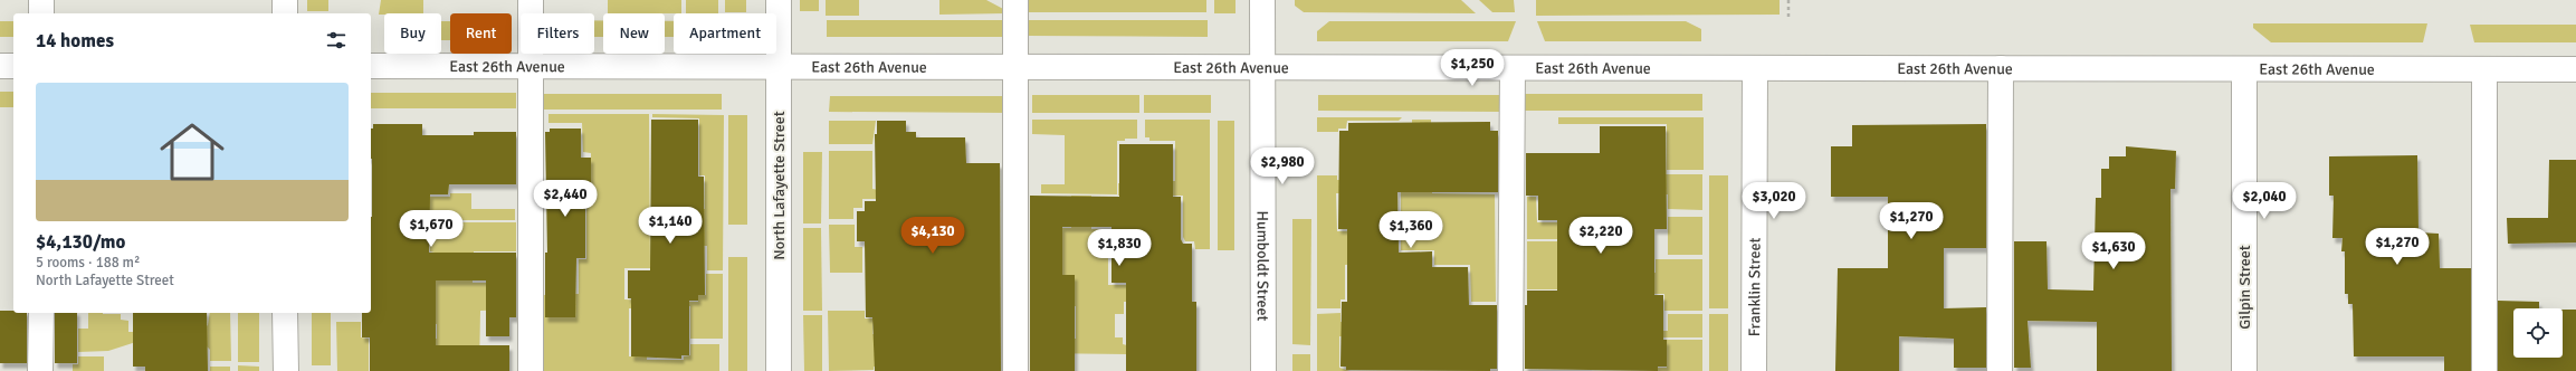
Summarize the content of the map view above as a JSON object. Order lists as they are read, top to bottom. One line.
{"streets":{"street":["East 26th Avenue","North Lafayette Street","Humboldt Street","Franklin Street","Gilpin Street"]},"crossings":[["East 26th Avenue","North Lafayette Street"],["East 26th Avenue","Humboldt Street"],["East 26th Avenue","Franklin Street"],["East 26th Avenue","Gilpin Street"]],"page":{"chip":["Buy","Rent","Filters","New","Apartment"],"heading":"14 homes","price":["$1,250","$2,980","$2,440","$3,020","$2,040","$1,270","$1,140","$1,670","$1,360","$4,130","$2,220","$1,270","$1,830","$1,630"],"list":[{"name":"$4,130/mo","note":"5 rooms · 188 m² · North Lafayette Street"}]}}
